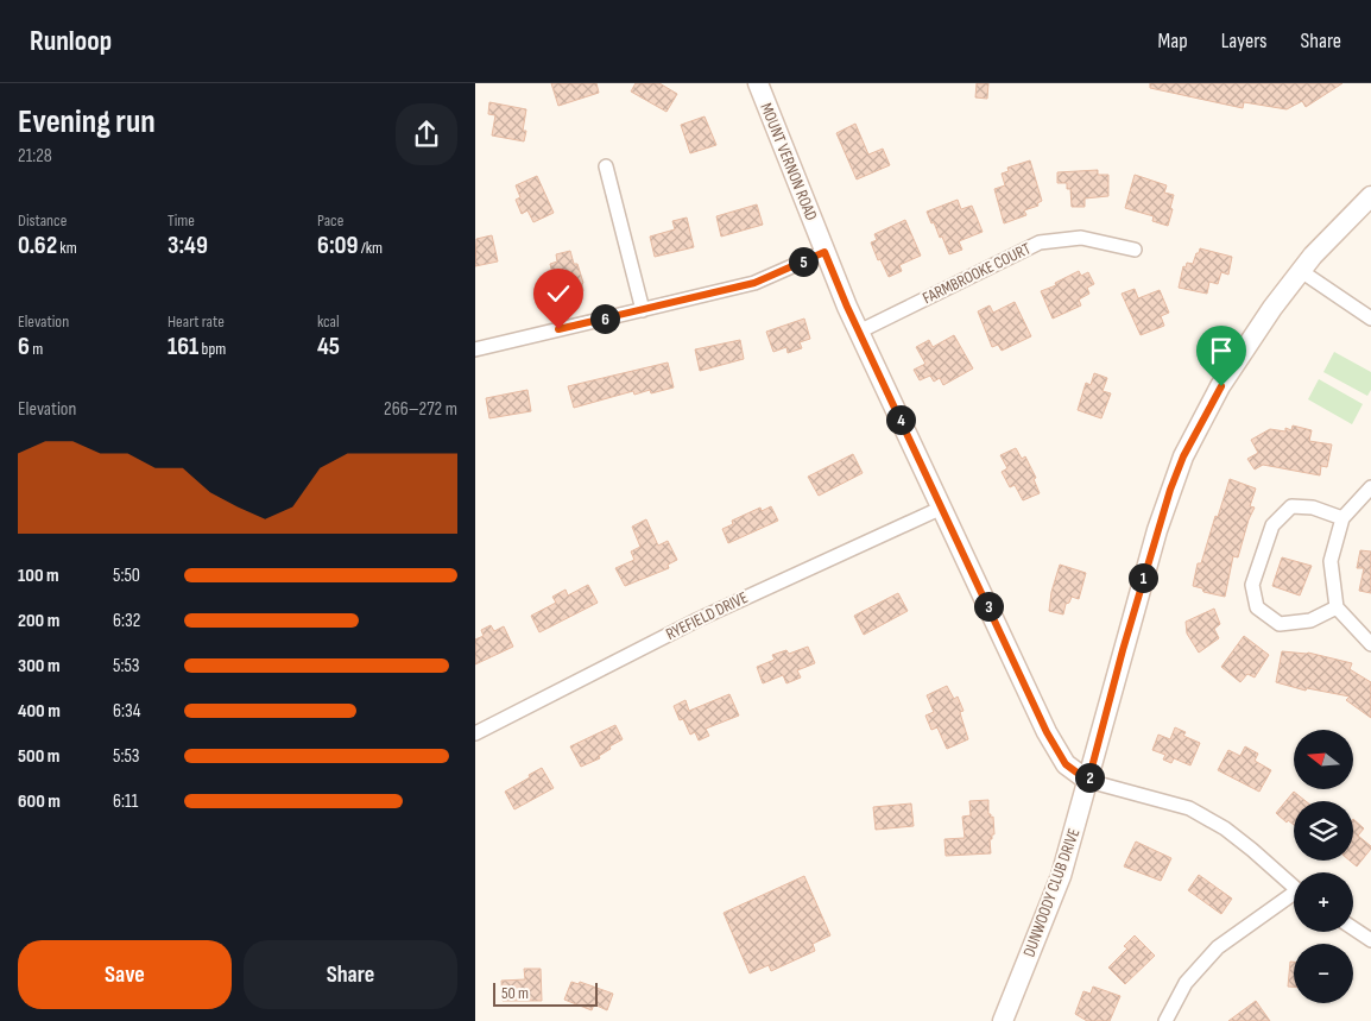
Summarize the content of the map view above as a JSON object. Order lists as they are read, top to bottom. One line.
{"streets":{"main road":["MOUNT VERNON ROAD","DUNWOODY CLUB DRIVE"],"street":["FARMBROOKE COURT","RYEFIELD DRIVE"]},"crossings":[["MOUNT VERNON ROAD","FARMBROOKE COURT"],["MOUNT VERNON ROAD","RYEFIELD DRIVE"],["MOUNT VERNON ROAD","DUNWOODY CLUB DRIVE"]],"scale_bar":"50 m","north":"left","page":{"header":"Runloop","nav":["Map","Layers","Share"],"heading":["Evening run","21:28"],"stats":[["Distance","0.62 km"],["Time","3:49"],["Pace","6:09 /km"],["Elevation","6 m"],["Heart rate","161 bpm"],["kcal","45"]],"pins":["5","6","4","1","3","2"],"chart":["Elevation","266–272 m"],"list":[{"name":"100 m","note":"5:50"},{"name":"200 m","note":"6:32"},{"name":"300 m","note":"5:53"},{"name":"400 m","note":"6:34"},{"name":"500 m","note":"5:53"},{"name":"600 m","note":"6:11"}],"map_buttons":["+","−"],"buttons":["Save","Share"],"scale":"50 m"}}
